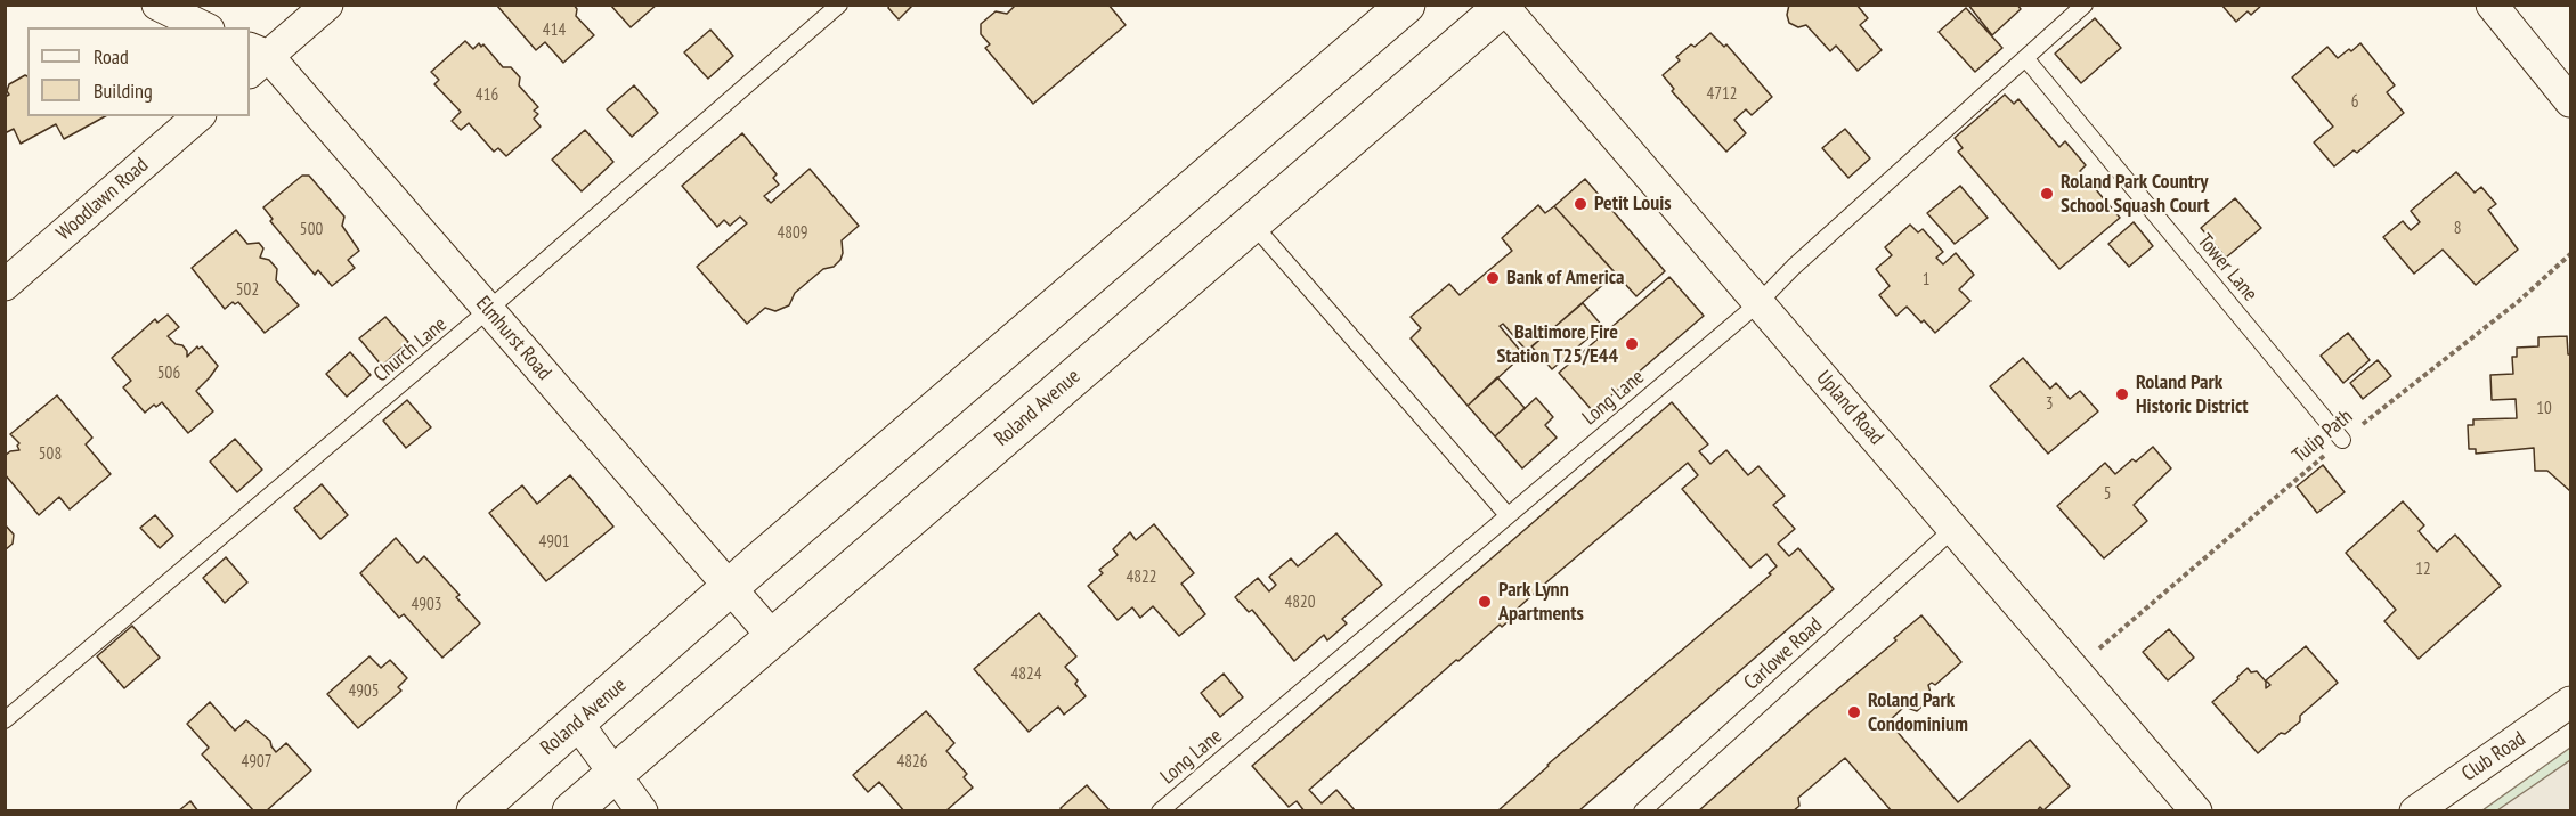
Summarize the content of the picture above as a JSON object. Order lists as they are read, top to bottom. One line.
{"streets":{"main road":["Roland Avenue"],"street":["Woodlawn Road","Elmhurst Road","Upland Road","Club Road"],"lane":["Tower Lane","Church Lane","Long Lane","Carlowe Road"],"path":["Tulip Path"]},"crossings":[["Tower Lane","Long Lane"],["Tower Lane","Tulip Path"],["Elmhurst Road","Church Lane"],["Elmhurst Road","Roland Avenue"],["Long Lane","Upland Road"],["Roland Avenue","Upland Road"],["Upland Road","Carlowe Road"]],"places":["Roland Park Country School Squash Court","Petit Louis","Bank of America","Baltimore Fire Station T25/E44","Roland Park Historic District","Park Lynn Apartments","Roland Park Condominium"],"house_numbers":["414","4712","416","6","8","500","4809","1","502","506","3","10","508","5","4901","12","4822","4820","4903","4824","4905","4907","4826"],"legend":["Road","Building"]}
